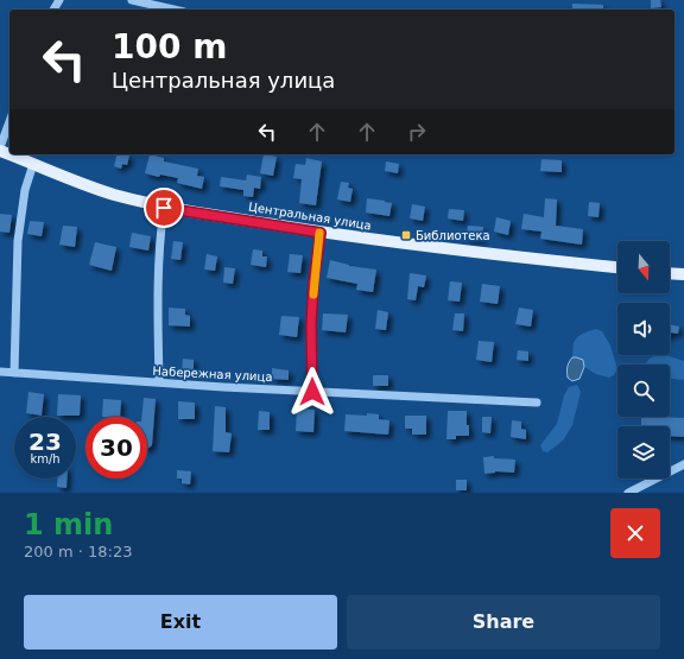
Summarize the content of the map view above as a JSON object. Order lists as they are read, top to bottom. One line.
{"streets":{"main road":["Центральная улица"],"street":["Набережная улица"]},"places":{"transit":["Библиотека"]},"north":"bottom","page":{"turn":["100 m","Центральная улица"],"speed":"23 km/h","limit":"30","heading":["1 min","200 m · 18:23"],"buttons":["Exit","Share"]}}
